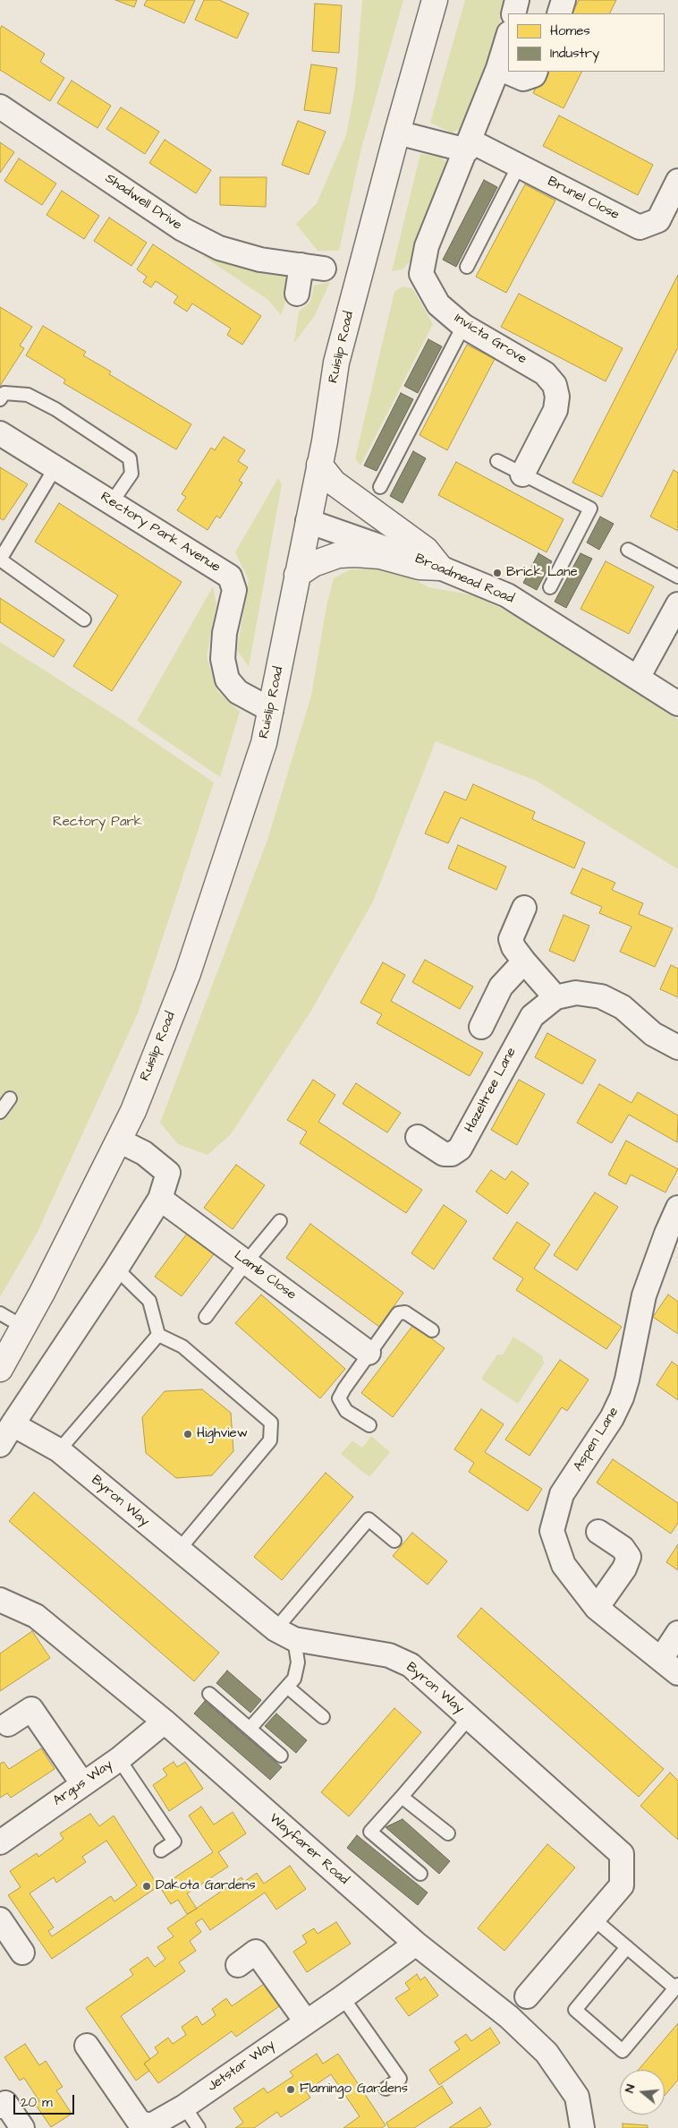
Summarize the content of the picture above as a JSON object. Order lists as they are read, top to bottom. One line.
{"streets":{"main road":["Ruislip Road"],"street":["Brunel Close","Shadwell Drive","Invicta Grove","Rectory Park Avenue","Broadmead Road","Hazeltree Lane","Lamb Close","Aspen Lane","Byron Way","Argus Way","Wayfarer Road","Jetstar Way"]},"crossings":[["Brunel Close","Invicta Grove"],["Ruislip Road","Rectory Park Avenue"],["Ruislip Road","Broadmead Road"],["Argus Way","Wayfarer Road"],["Wayfarer Road","Jetstar Way"]],"parks":["Rectory Park"],"places":["Brick Lane","Highview","Dakota Gardens","Flamingo Gardens"],"legend":["Homes","Industry"],"scale_bar":"20 m","north":"left"}
